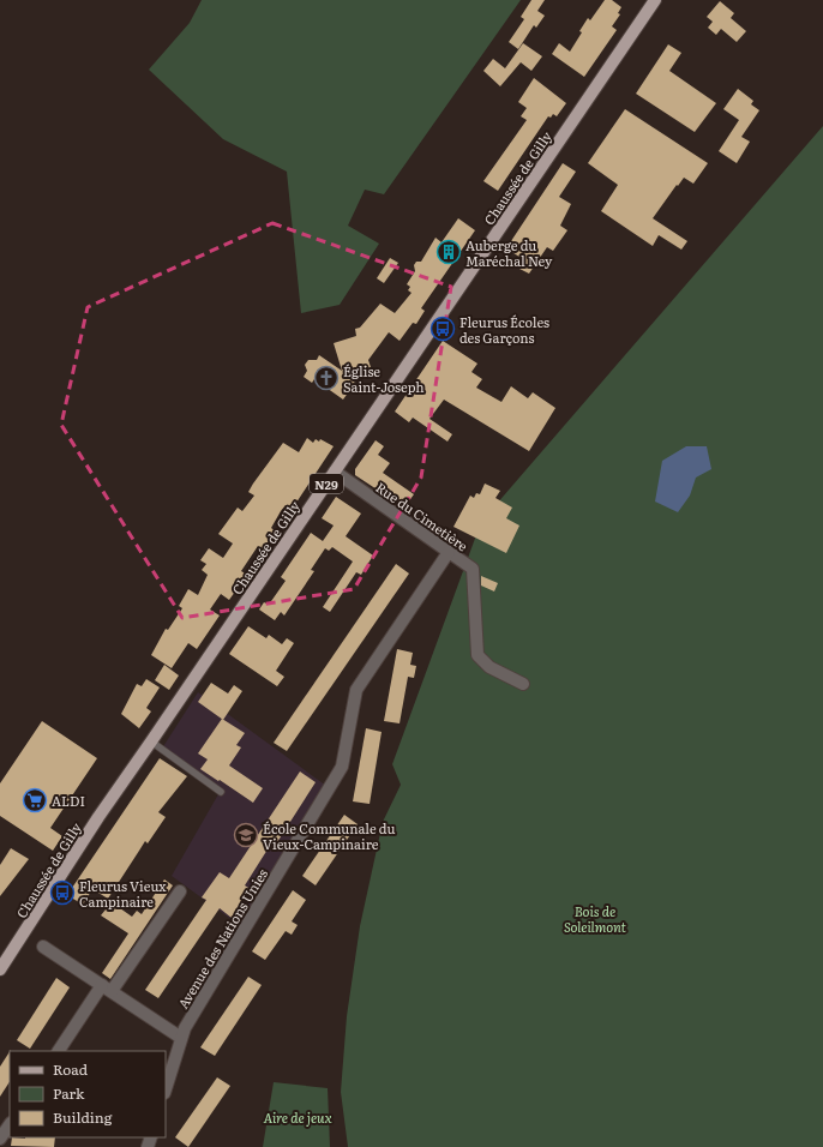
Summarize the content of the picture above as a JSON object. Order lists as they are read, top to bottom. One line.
{"streets":{"main road":["Chaussée de Gilly","N29"],"street":["Rue du Cimetière","Avenue des Nations Unies"]},"crossings":[["Chaussée de Gilly","Rue du Cimetière"],["Rue du Cimetière","Avenue des Nations Unies"]],"parks":["Bois de Soleilmont","Aire de jeux"],"places":{"building":["Auberge du Maréchal Ney"],"bus stop":["Fleurus Écoles des Garçons","Fleurus Vieux Campinaire"],"church":["Église Saint-Joseph"],"supermarket":["ALDI"],"school or university":["École Communale du Vieux-Campinaire"]},"legend":["Road","Park","Building"]}
